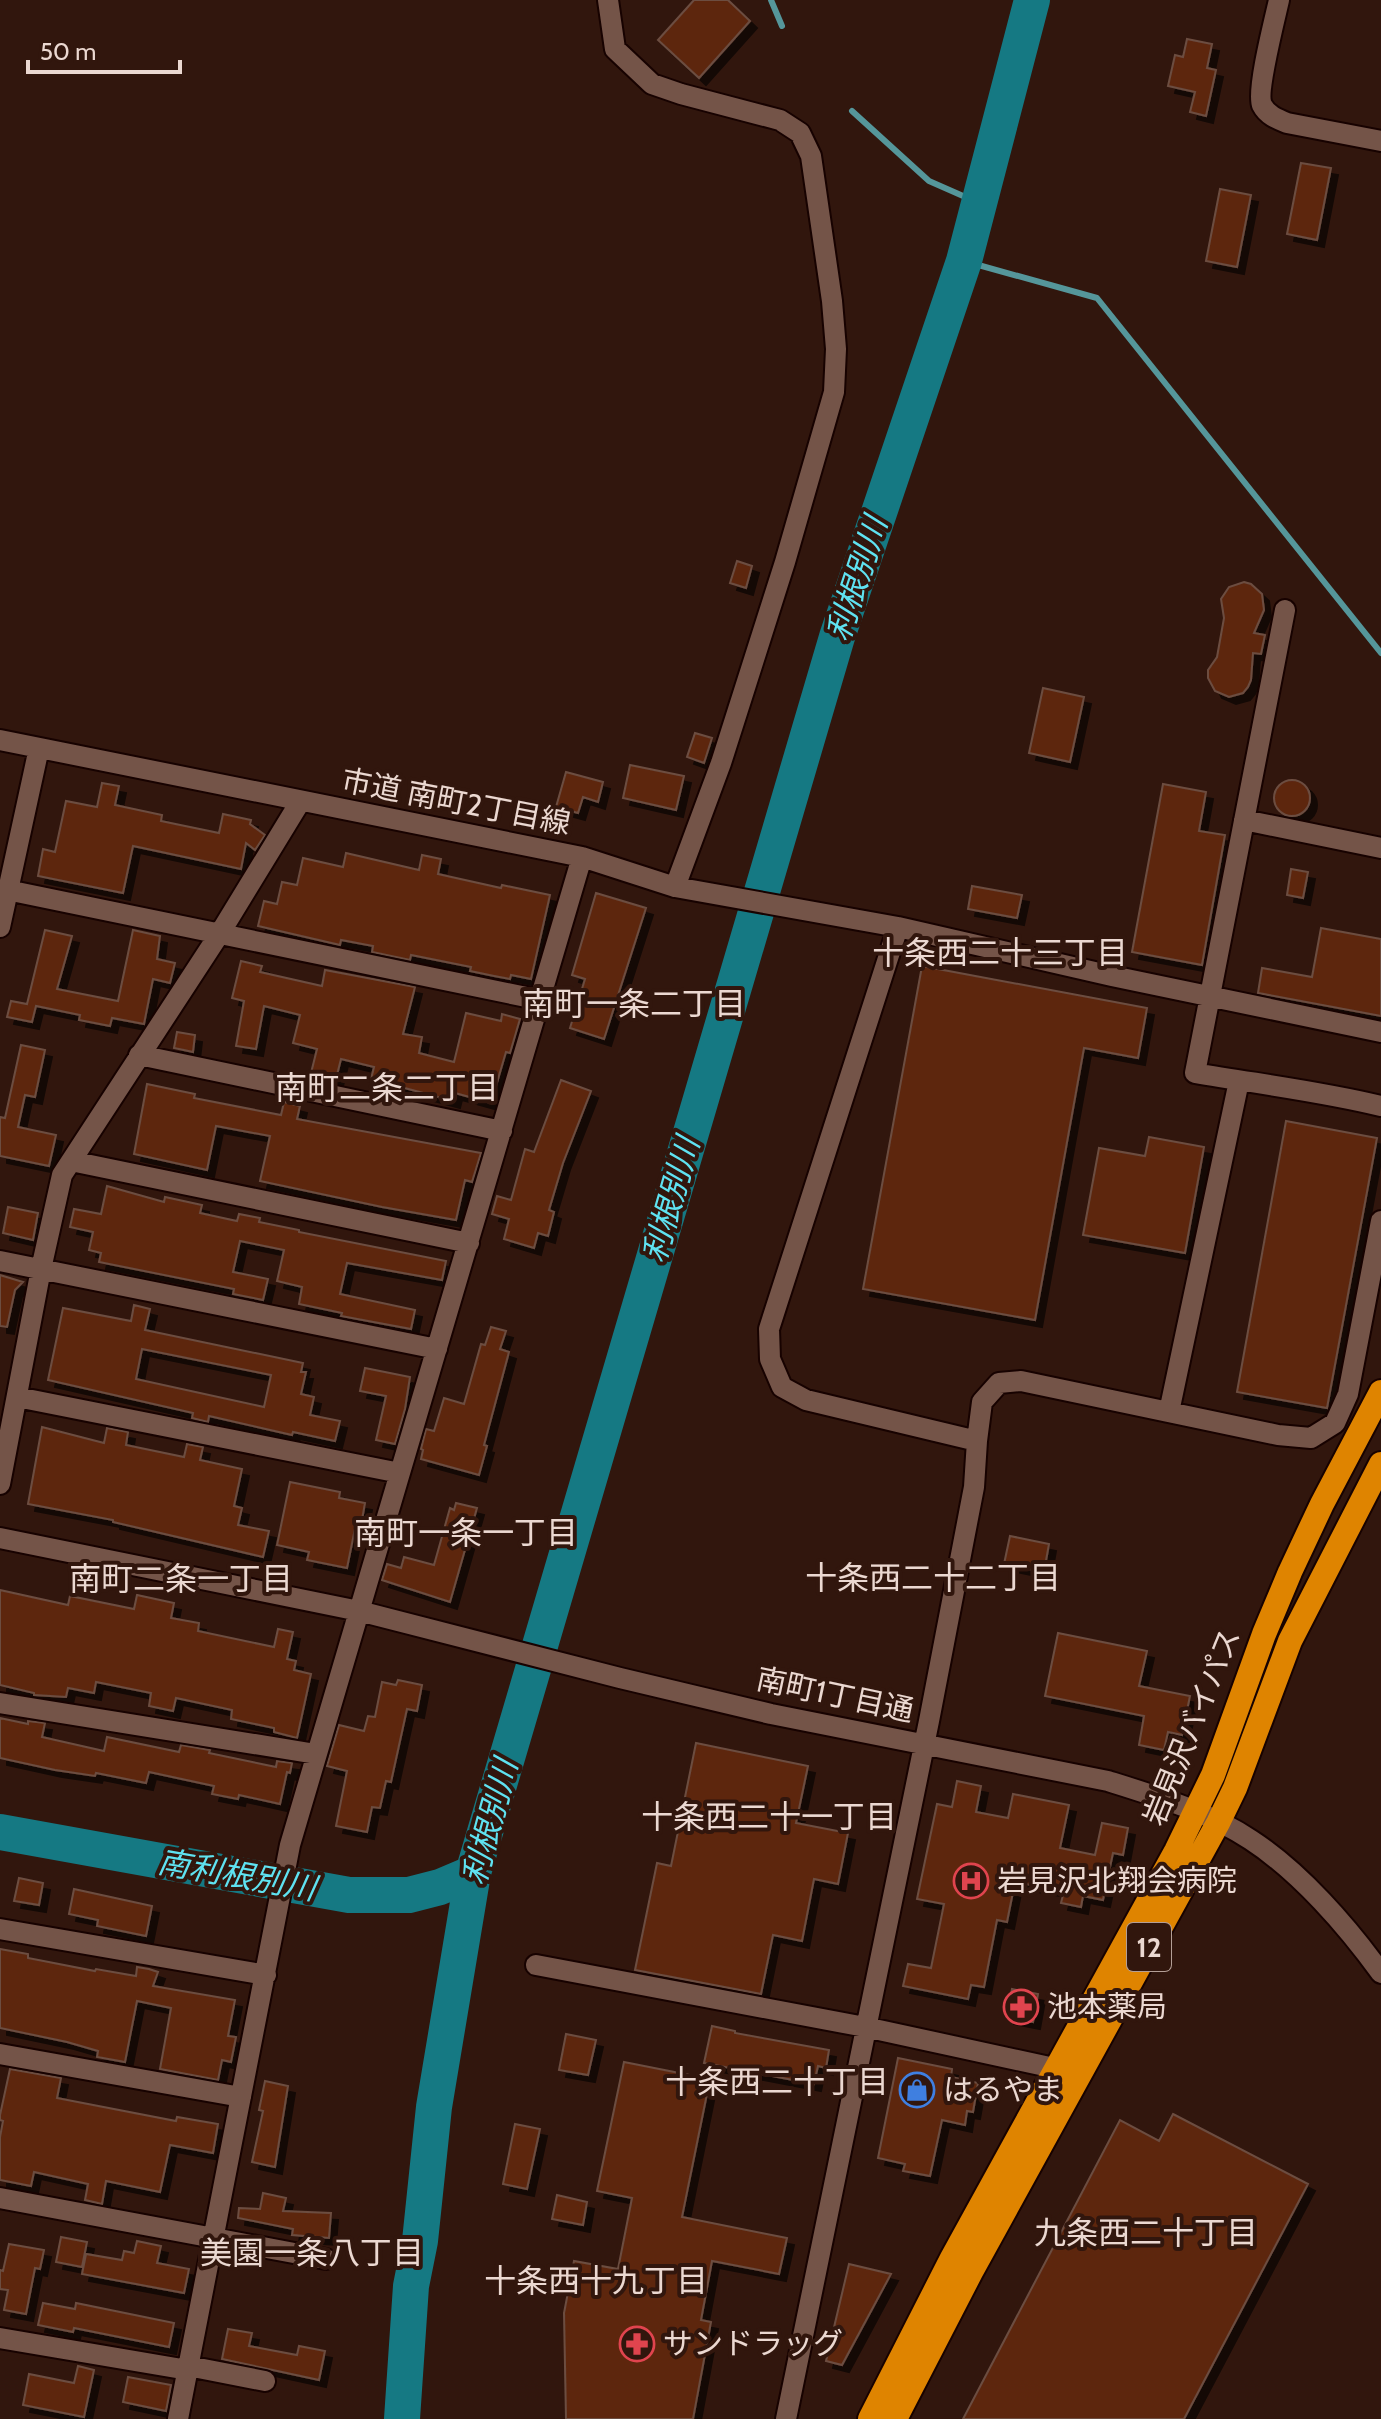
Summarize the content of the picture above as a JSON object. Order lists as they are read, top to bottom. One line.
{"streets":{"highway":["岩見沢バイパス","12"],"street":["市道 南町2丁目線","南町1丁目通"]},"crossings":[["南町1丁目通","岩見沢バイパス"]],"districts":["十条西二十三丁目","南町一条二丁目","南町二条二丁目","南町一条一丁目","十条西二十二丁目","南町二条一丁目","十条西二十一丁目","十条西二十丁目","九条西二十丁目","美園一条八丁目","十条西十九丁目"],"water":["利根別川","南利根別川"],"places":{"hospital":["岩見沢北翔会病院"],"pharmacy":["池本薬局","サンドラッグ"],"shop":["はるやま"]},"scale_bar":"50 m"}
